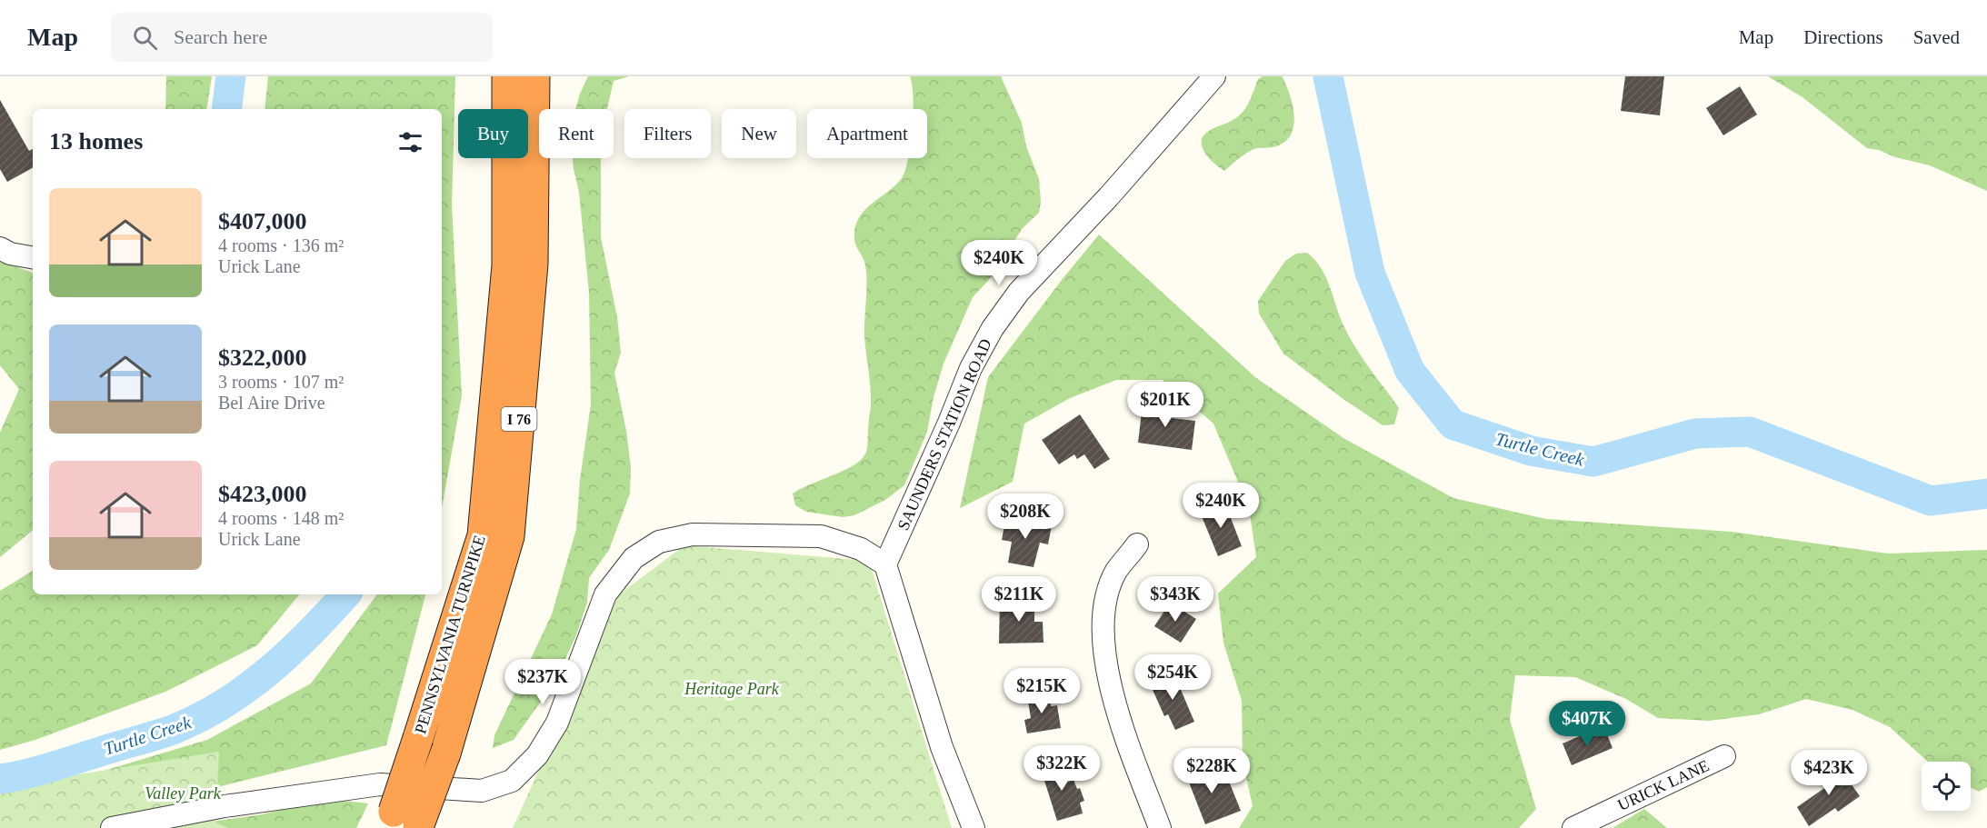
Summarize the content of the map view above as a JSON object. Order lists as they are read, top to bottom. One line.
{"streets":{"highway":["I 76","PENNSYLVANIA TURNPIKE"],"street":["SAUNDERS STATION ROAD","URICK LANE"]},"water":["Turtle Creek"],"parks":["Heritage Park","Valley Park"],"page":{"header":"Map","search":"Search here","nav":["Map","Directions","Saved"],"chip":["Buy","Rent","Filters","New","Apartment"],"heading":"13 homes","list":[{"name":"$407,000","note":"4 rooms · 136 m² · Urick Lane"},{"name":"$322,000","note":"3 rooms · 107 m² · Bel Aire Drive"},{"name":"$423,000","note":"4 rooms · 148 m² · Urick Lane"}],"price":["$240K","$201K","$240K","$208K","$211K","$343K","$254K","$237K","$215K","$407K","$322K","$228K","$423K"]}}
